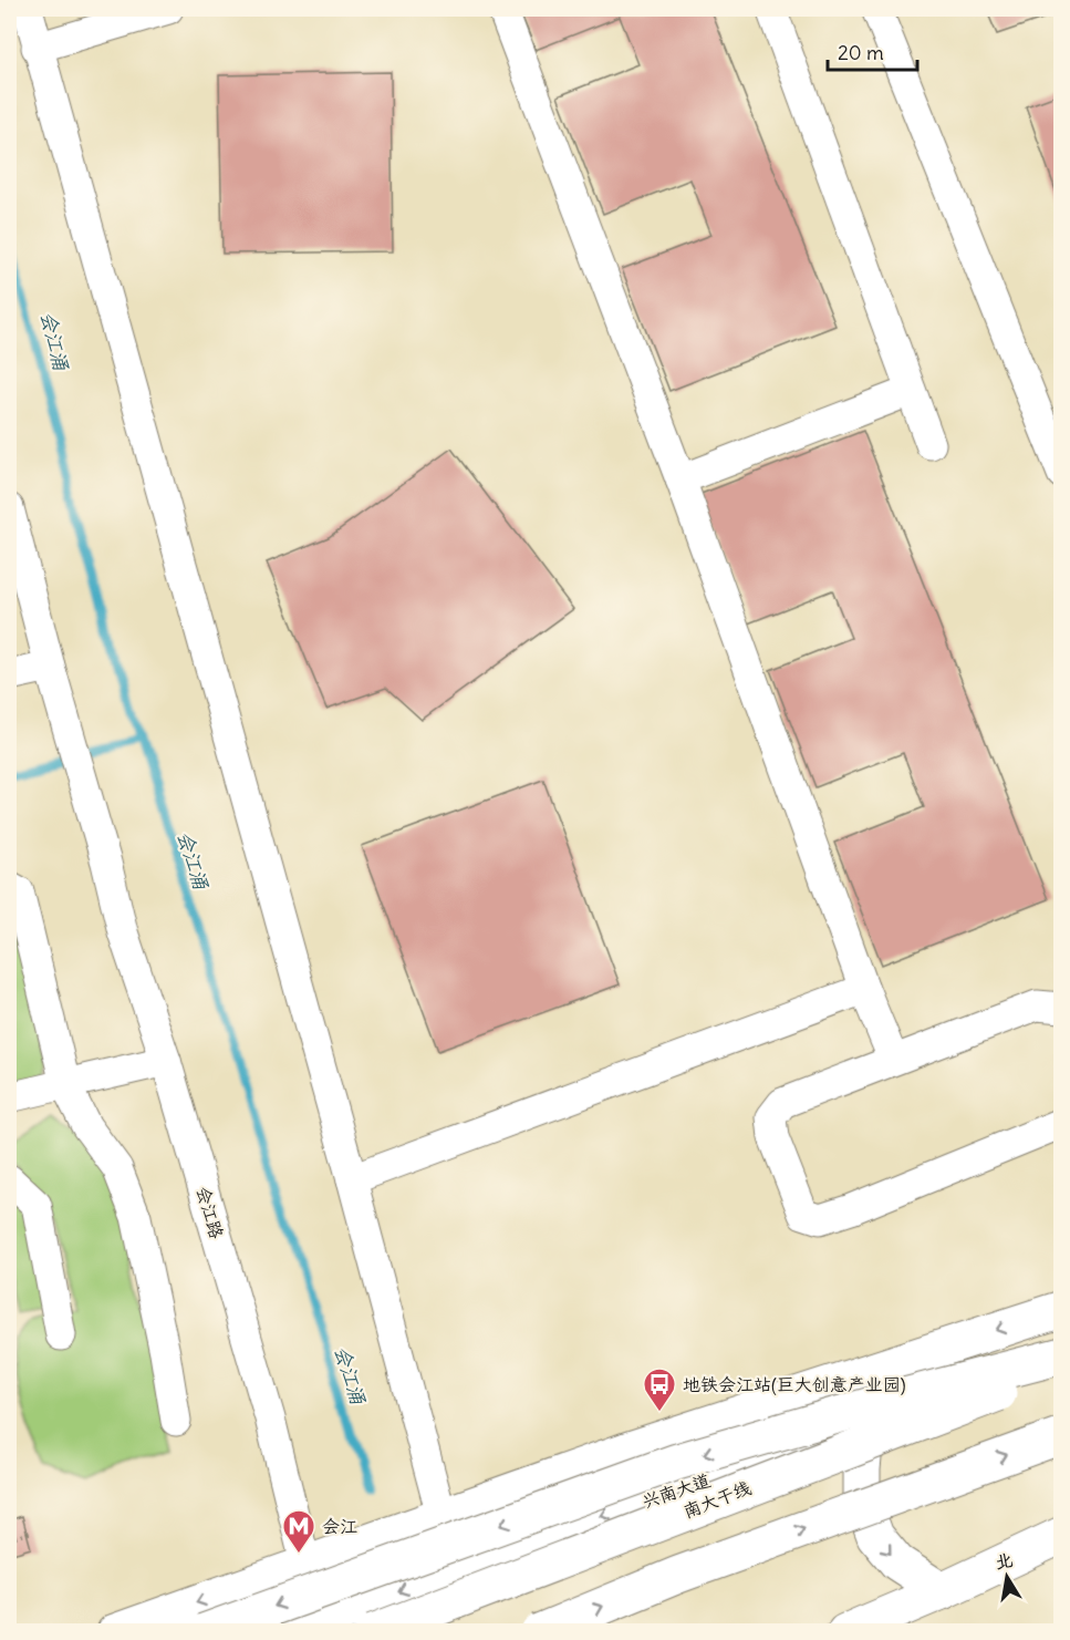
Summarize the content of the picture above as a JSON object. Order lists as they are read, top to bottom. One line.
{"streets":{"main road":["兴南大道","南大干线"],"street":["会江路"]},"crossings":[["会江路","兴南大道"]],"water":["会江涌"],"places":{"bus stop":["地铁会江站(巨大创意产业园)"],"metro station":["会江"]},"scale_bar":"20 m","north":"top"}
